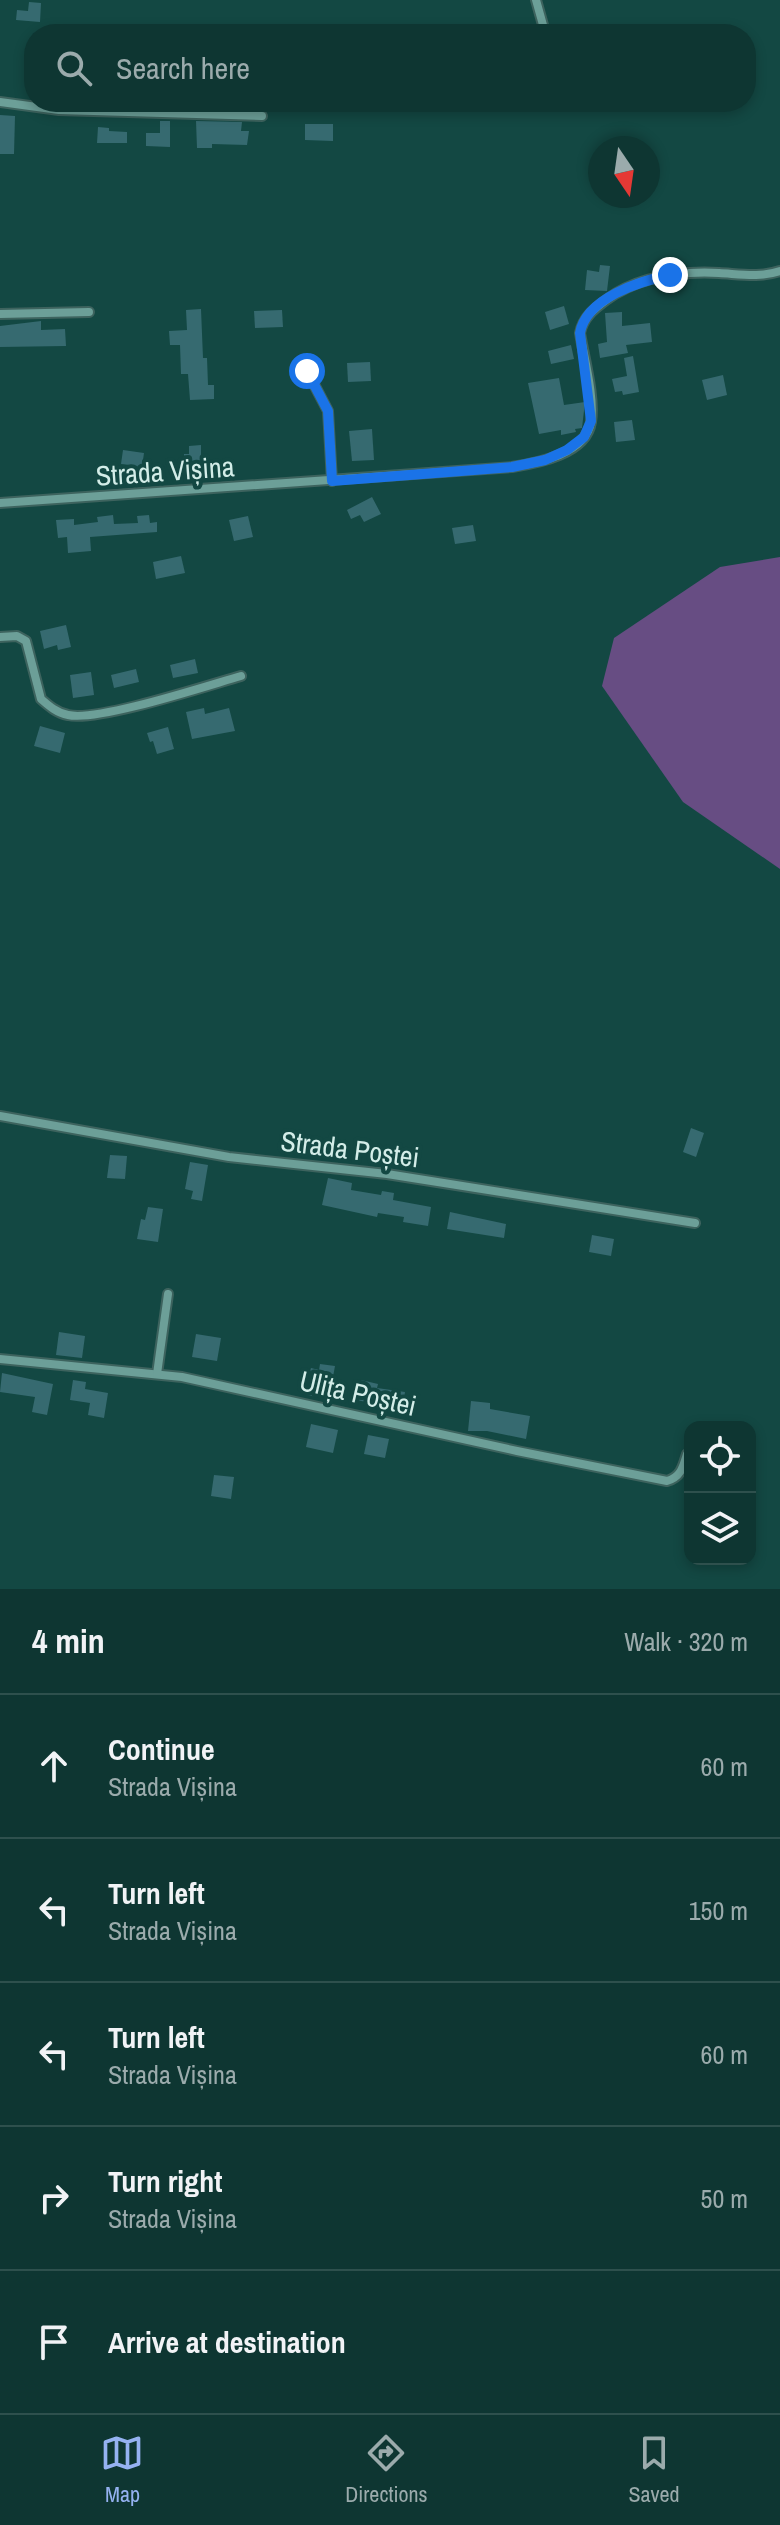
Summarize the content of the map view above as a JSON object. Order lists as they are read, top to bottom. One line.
{"streets":{"street":["Strada Vișina","Strada Poștei","Ulița Poștei"]},"north":"bottom","page":{"search":"Search here","heading":["4 min","Walk · 320 m"],"list":[["Continue","Strada Vișina","60 m"],["Turn left","Strada Vișina","150 m"],["Turn left","Strada Vișina","60 m"],["Turn right","Strada Vișina","50 m"],"Arrive at destination"],"nav":["Map","Directions","Saved"]}}
